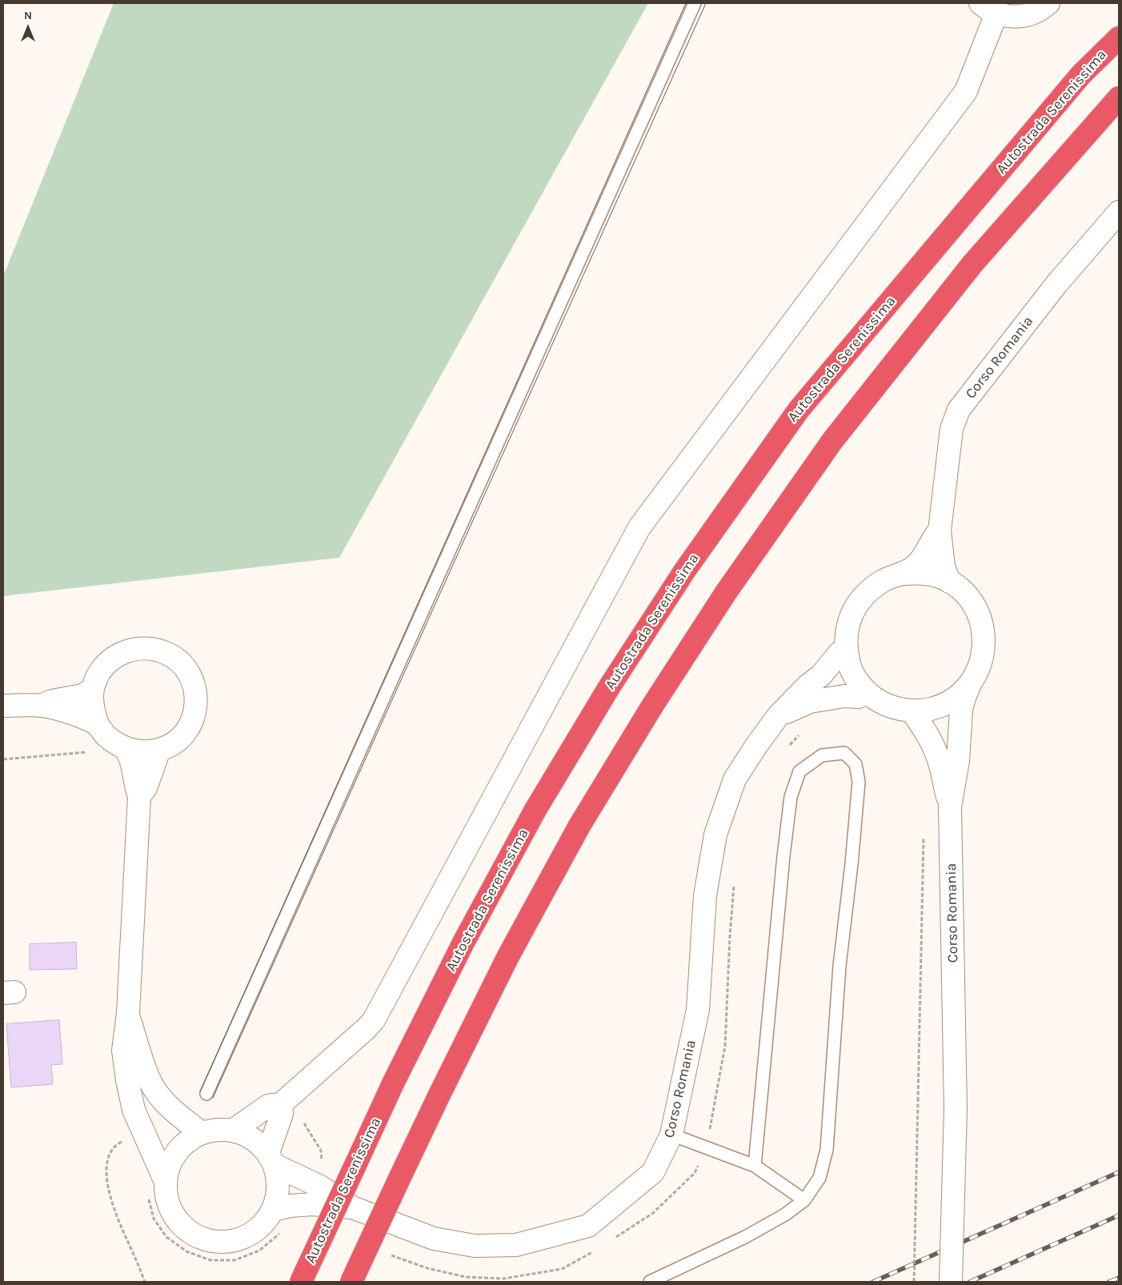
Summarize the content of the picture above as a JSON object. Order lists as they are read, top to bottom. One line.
{"streets":{"highway":["Autostrada Serenissima"],"street":["Corso Romania"]},"north":"top"}
